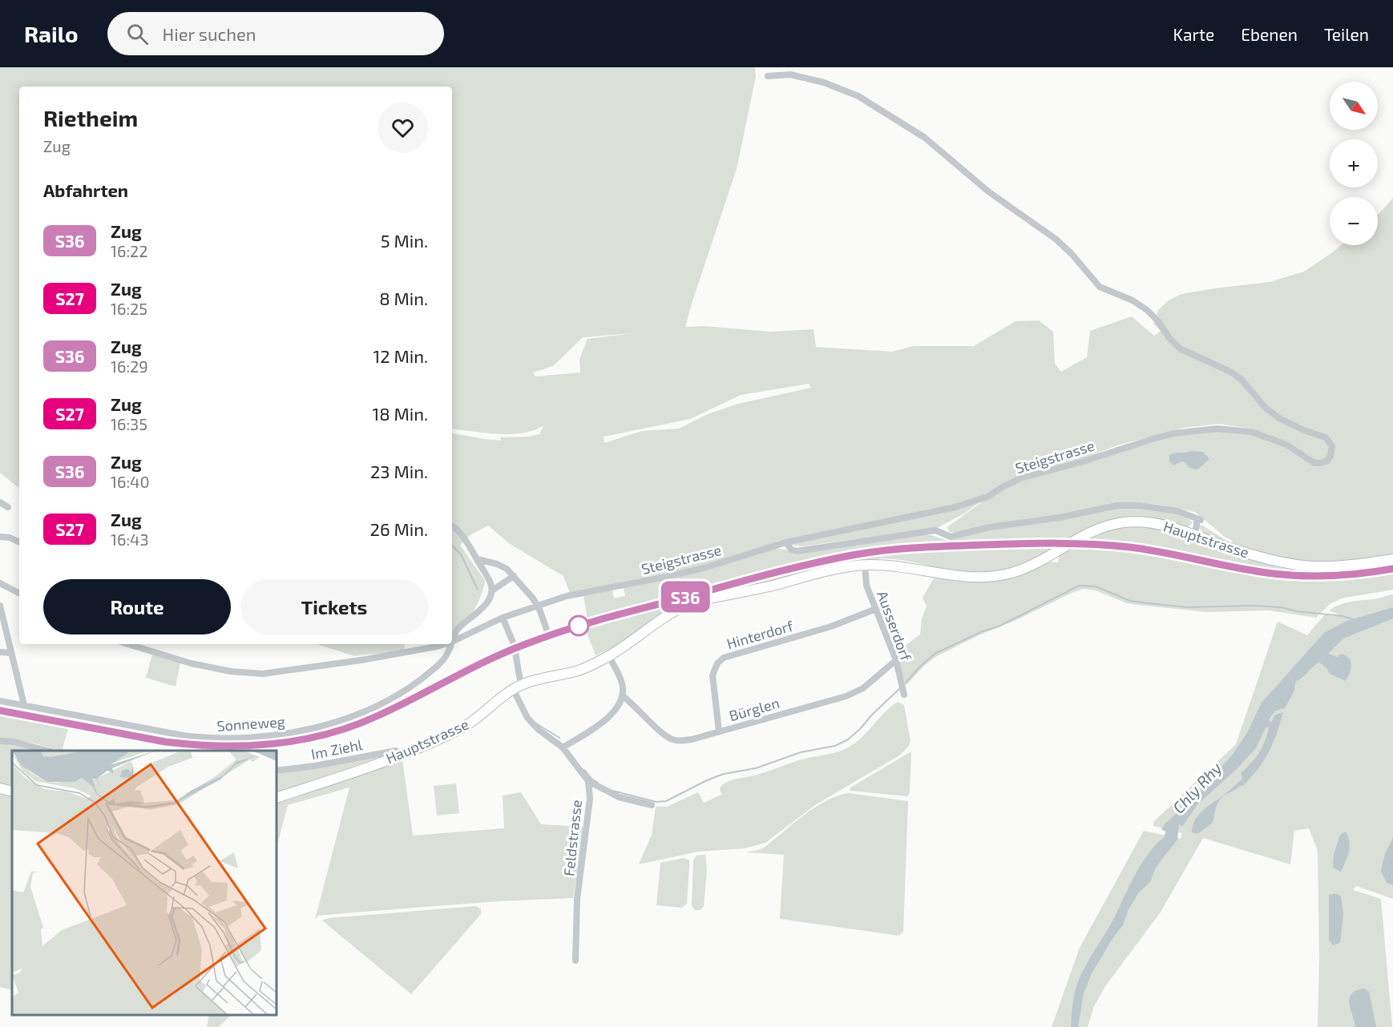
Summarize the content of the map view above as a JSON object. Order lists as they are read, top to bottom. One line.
{"streets":{"main road":["Hauptstrasse"],"street":["Steigstrasse","Ausserdorf","Hinterdorf","Bürglen","Sonneweg","Im Ziehl","Feldstrasse"]},"crossings":[["Steigstrasse","Sonneweg"],["Steigstrasse","Feldstrasse"],["Hauptstrasse","Ausserdorf"],["Hauptstrasse","Im Ziehl"],["Hauptstrasse","Feldstrasse"],["Ausserdorf","Hinterdorf"],["Ausserdorf","Bürglen"],["Hinterdorf","Bürglen"]],"water":["Chly Rhy"],"north":"bottom right","page":{"header":"Railo","search":"Hier suchen","nav":["Karte","Ebenen","Teilen"],"on_map":"S36","map_buttons":["+","−"],"heading":[["Rietheim","Zug"],"Abfahrten"],"list":[{"mark":"S36","name":"Zug","note":"16:22","value":"5 Min."},{"mark":"S27","name":"Zug","note":"16:25","value":"8 Min."},{"mark":"S36","name":"Zug","note":"16:29","value":"12 Min."},{"mark":"S27","name":"Zug","note":"16:35","value":"18 Min."},{"mark":"S36","name":"Zug","note":"16:40","value":"23 Min."},{"mark":"S27","name":"Zug","note":"16:43","value":"26 Min."}],"buttons":["Route","Tickets"]}}
